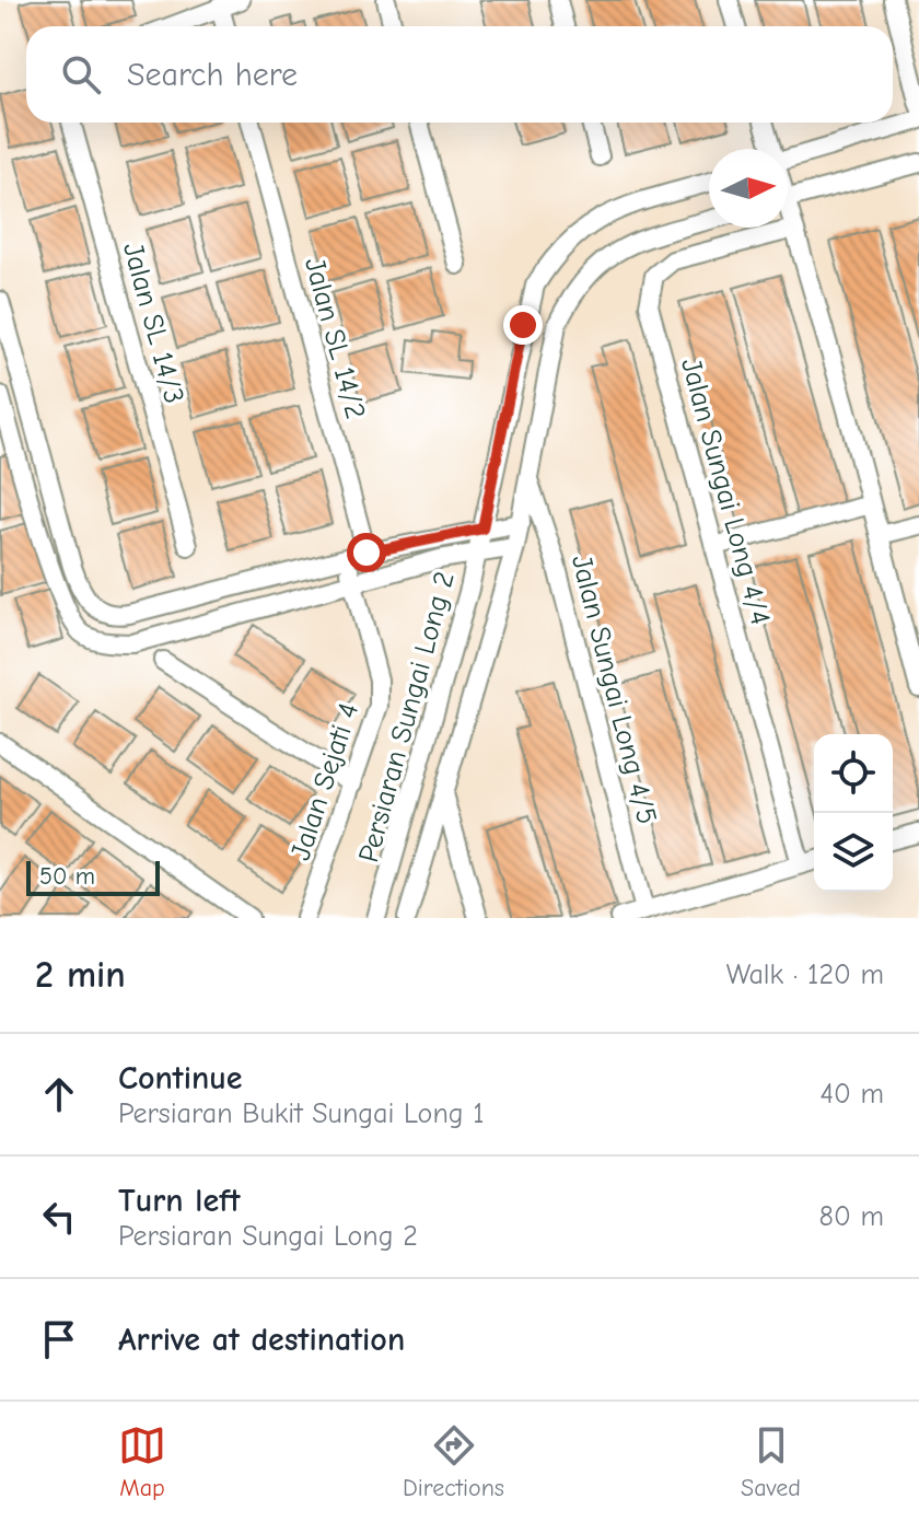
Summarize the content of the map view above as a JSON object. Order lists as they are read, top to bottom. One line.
{"streets":{"street":["Jalan SL 14/3","Jalan SL 14/2","Jalan Sungai Long 4/4","Jalan Sungai Long 4/5","Persiaran Sungai Long 2","Jalan Sejati 4"]},"crossings":[["Jalan Sungai Long 4/5","Persiaran Sungai Long 2"]],"scale_bar":"50 m","north":"right","page":{"search":"Search here","scale":"50 m","heading":["2 min","Walk · 120 m"],"list":[["Continue","Persiaran Bukit Sungai Long 1","40 m"],["Turn left","Persiaran Sungai Long 2","80 m"],"Arrive at destination"],"nav":["Map","Directions","Saved"]}}
